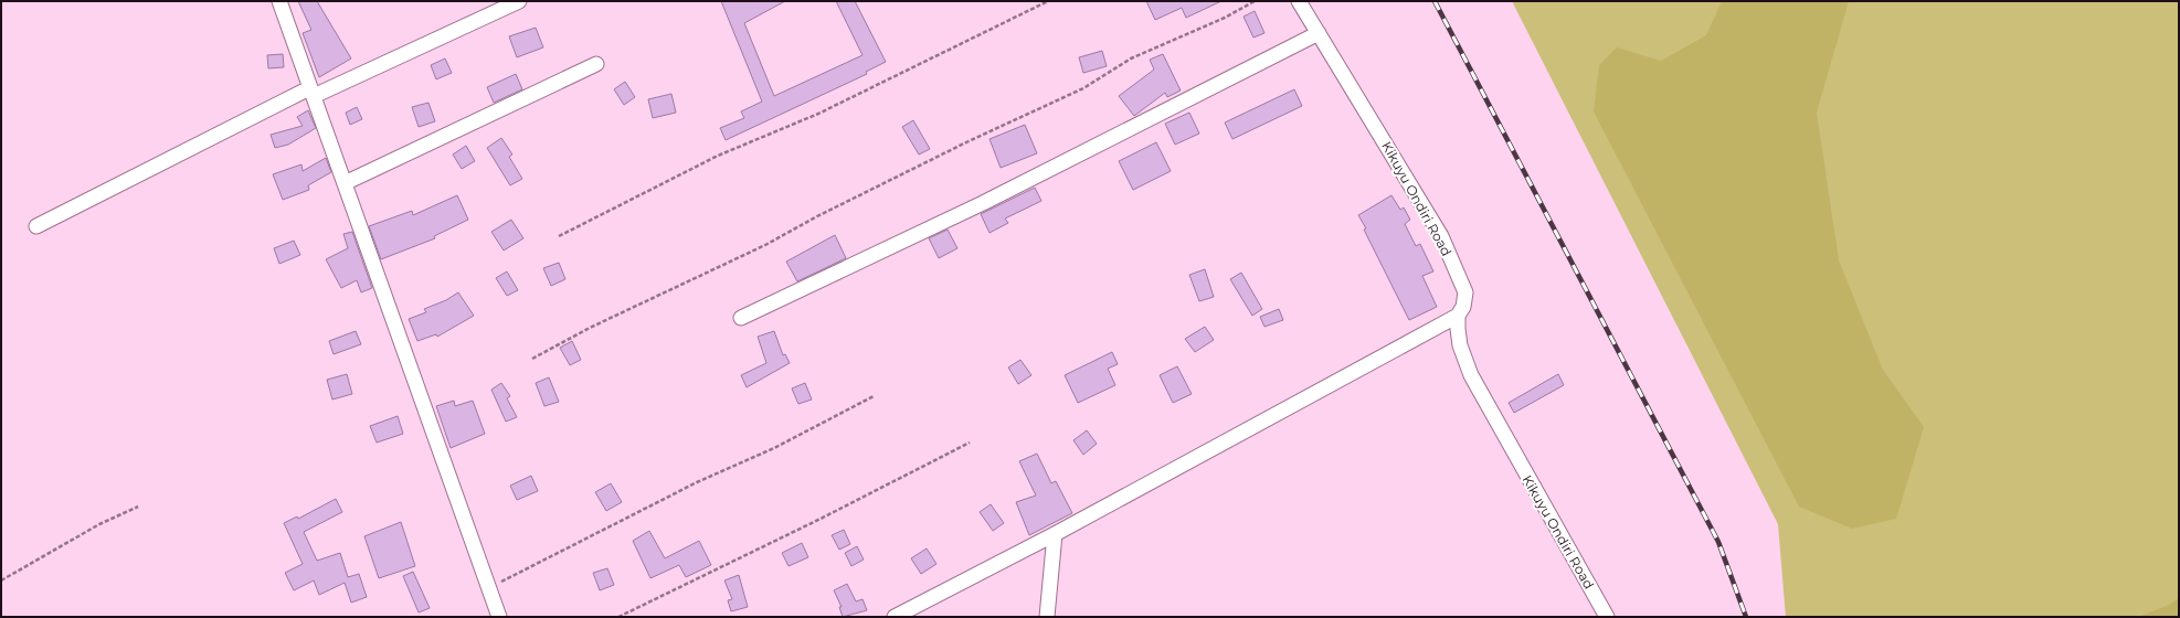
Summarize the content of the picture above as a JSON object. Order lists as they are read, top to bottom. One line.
{"streets":{"street":["Kikuyu Ondiri Road"]}}
